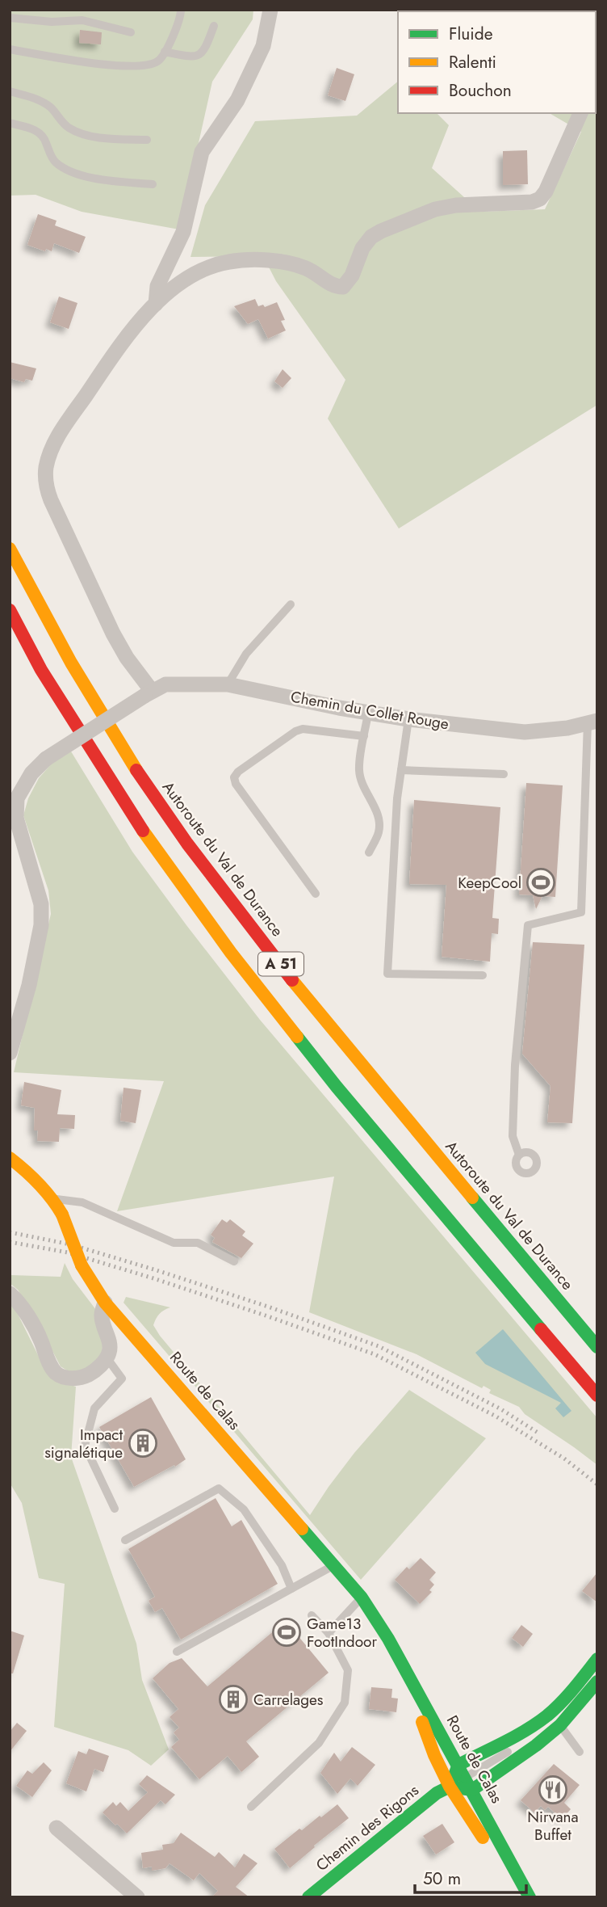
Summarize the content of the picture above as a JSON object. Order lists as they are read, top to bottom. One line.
{"streets":{"main road":["Autoroute du Val de Durance","A 51","Route de Calas","Chemin des Rigons"],"street":["Chemin du Collet Rouge"]},"crossings":[["Route de Calas","Chemin des Rigons"]],"places":{"sports":["KeepCool","Game13 FootIndoor"],"building":["Impact signalétique","Carrelages"],"restaurant":["Nirvana Buffet"]},"legend":["Fluide","Ralenti","Bouchon"],"scale_bar":"50 m"}
